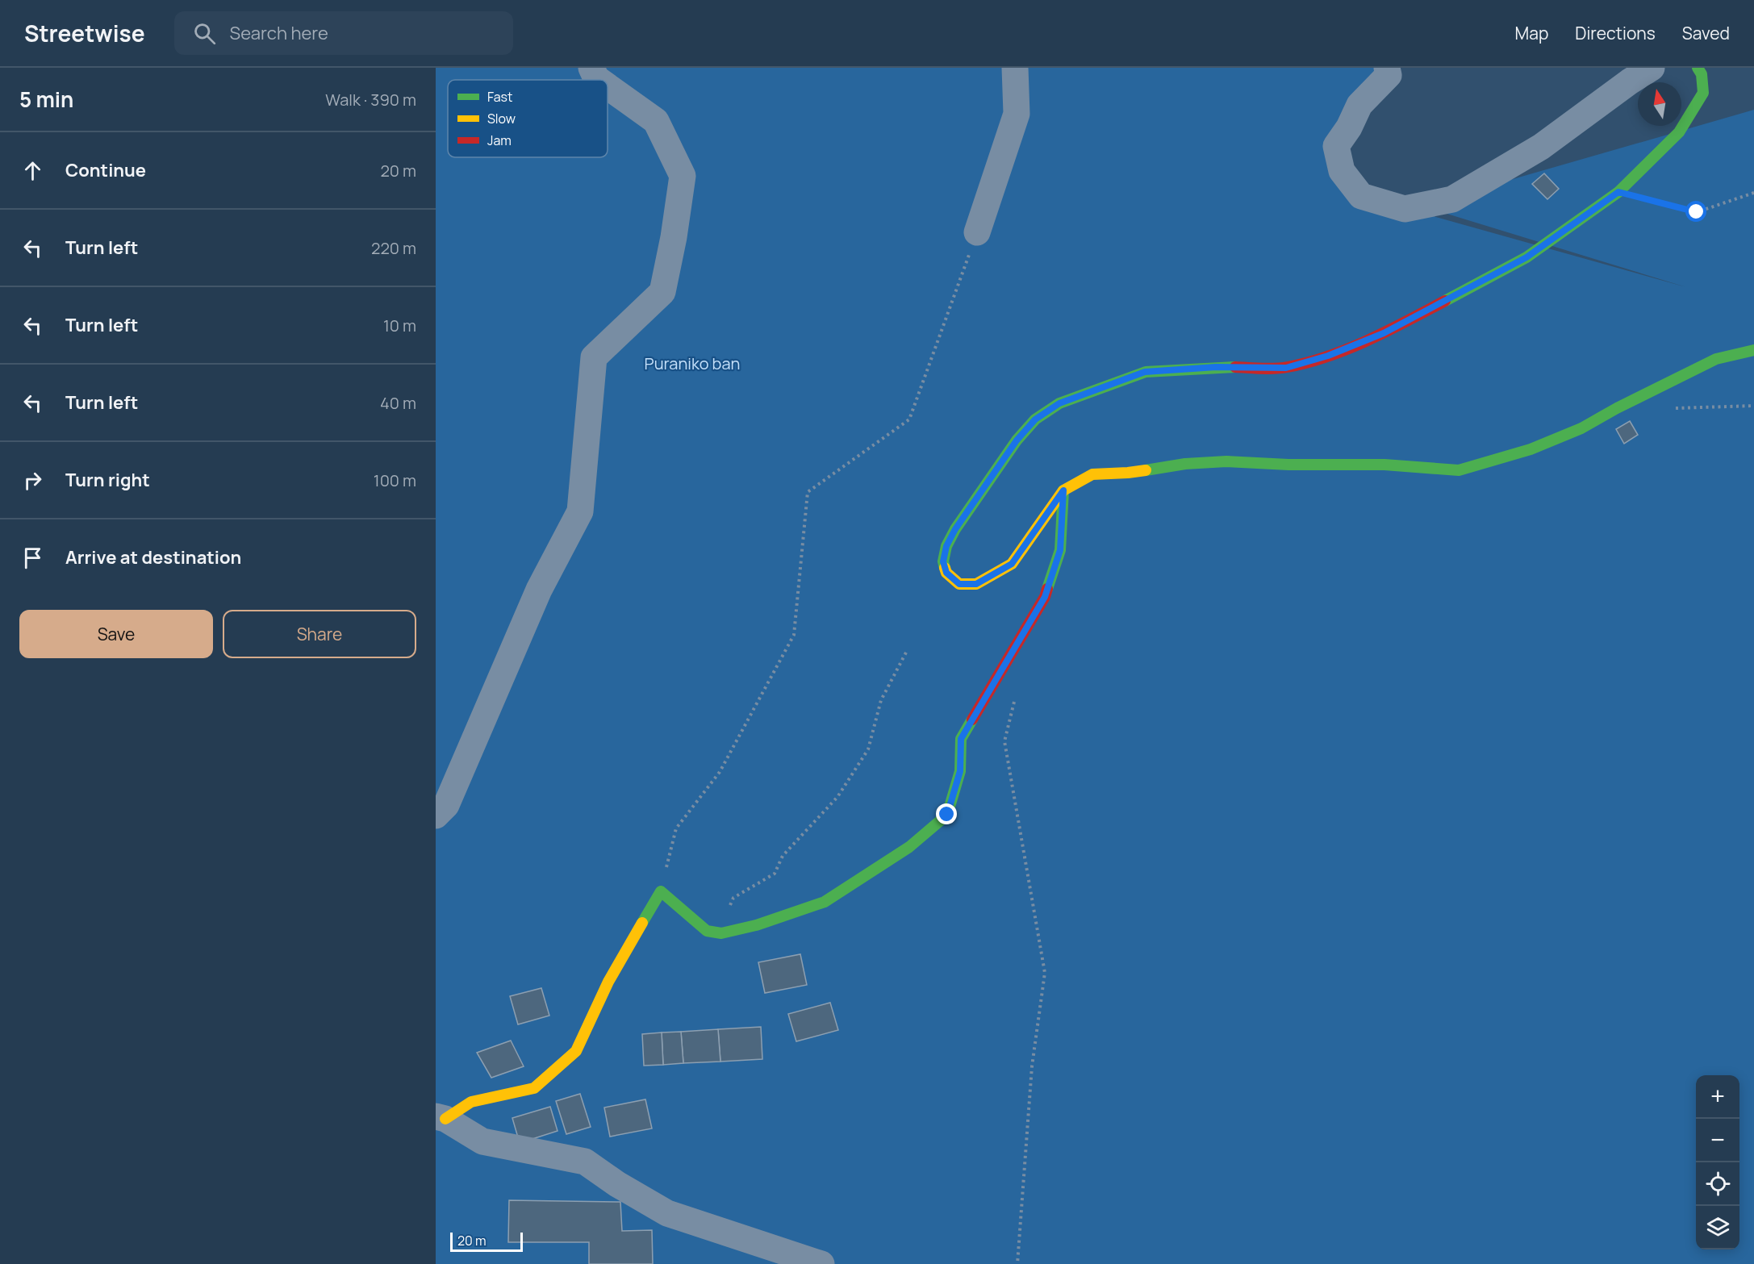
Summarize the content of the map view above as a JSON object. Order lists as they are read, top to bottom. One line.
{"parks":["Puraniko ban"],"legend":["Fast","Slow","Jam"],"scale_bar":"20 m","north":"top","page":{"header":"Streetwise","search":"Search here","nav":["Map","Directions","Saved"],"heading":["5 min","Walk · 390 m"],"list":[["Continue","20 m"],["Turn left","220 m"],["Turn left","10 m"],["Turn left","40 m"],["Turn right","100 m"],"Arrive at destination"],"buttons":["Save","Share"],"map_buttons":["+","−"],"scale":"20 m"}}
